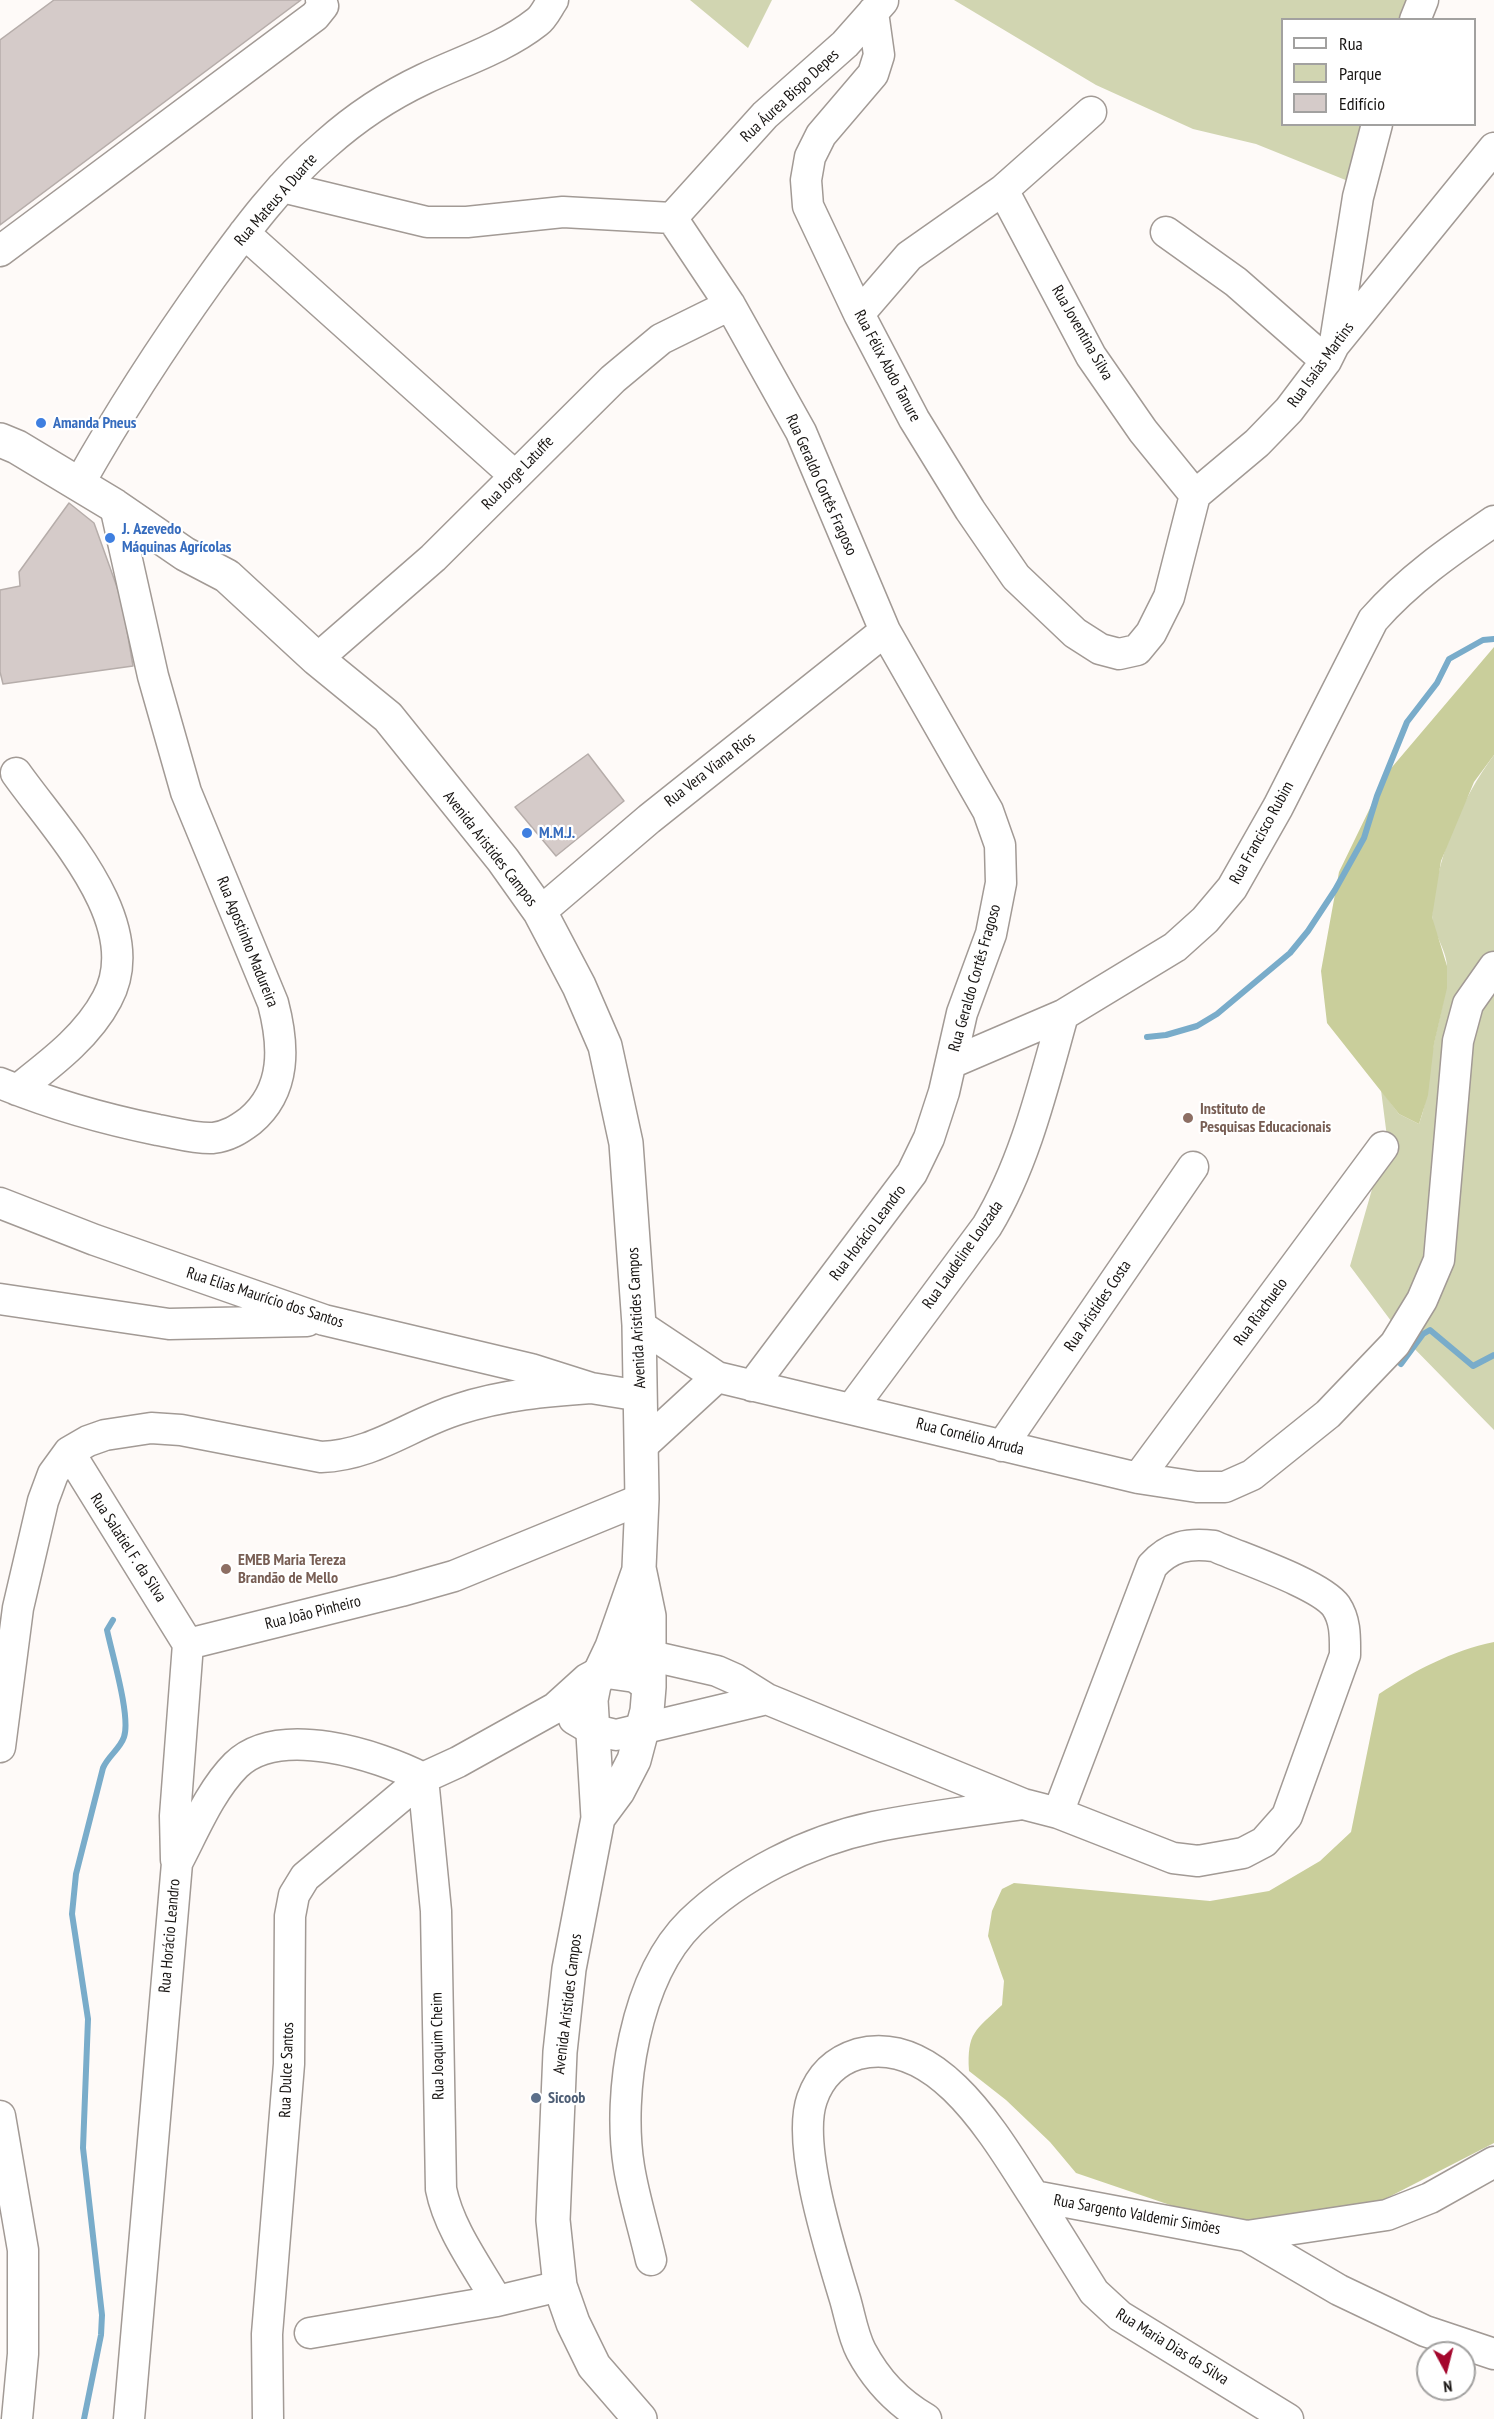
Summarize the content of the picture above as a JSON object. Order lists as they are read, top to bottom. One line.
{"streets":{"highway":["Avenida Aristides Campos"],"street":["Rua Áurea Bispo Depes","Rua Mateus A Duarte","Rua Joventina Silva","Rua Isaías Martins","Rua Félix Abdo Tanure","Rua Jorge Latuffe","Rua Geraldo Cortês Fragoso","Rua Vera Viana Rios","Rua Francisco Rubim","Rua Agostinho Madureira","Rua Horácio Leandro","Rua Laudeline Louzada","Rua Elias Maurício dos Santos","Rua Aristídes Costa","Rua Riachuelo","Rua Cornélio Arruda","Rua Salatiel F. da Silva","Rua João Pinheiro","Rua Joaquim Cheim","Rua Dulce Santos","Rua Sargento Valdemir Simões","Rua Maria Dias da Silva"]},"crossings":[["Rua Áurea Bispo Depes","Rua Félix Abdo Tanure"],["Rua Áurea Bispo Depes","Rua Geraldo Cortês Fragoso"],["Rua Mateus A Duarte","Avenida Aristides Campos"],["Rua Joventina Silva","Rua Isaías Martins"],["Rua Joventina Silva","Rua Félix Abdo Tanure"],["Rua Isaías Martins","Rua Félix Abdo Tanure"],["Rua Jorge Latuffe","Rua Geraldo Cortês Fragoso"],["Rua Jorge Latuffe","Avenida Aristides Campos"],["Rua Geraldo Cortês Fragoso","Rua Vera Viana Rios"],["Rua Geraldo Cortês Fragoso","Rua Francisco Rubim"],["Rua Geraldo Cortês Fragoso","Rua Horácio Leandro"],["Rua Vera Viana Rios","Avenida Aristides Campos"],["Rua Francisco Rubim","Rua Horácio Leandro"],["Rua Francisco Rubim","Rua Laudeline Louzada"],["Avenida Aristides Campos","Rua Agostinho Madureira"],["Avenida Aristides Campos","Rua Elias Maurício dos Santos"],["Avenida Aristides Campos","Rua Cornélio Arruda"],["Avenida Aristides Campos","Rua João Pinheiro"],["Rua Horácio Leandro","Rua Cornélio Arruda"],["Rua Horácio Leandro","Rua Joaquim Cheim"],["Rua Horácio Leandro","Rua Dulce Santos"],["Rua Laudeline Louzada","Rua Cornélio Arruda"],["Rua Aristídes Costa","Rua Cornélio Arruda"],["Rua Riachuelo","Rua Cornélio Arruda"],["Rua Salatiel F. da Silva","Rua João Pinheiro"],["Rua Joaquim Cheim","Rua Dulce Santos"],["Rua Sargento Valdemir Simões","Rua Maria Dias da Silva"]],"places":["Amanda Pneus","J. Azevedo Máquinas Agrícolas","M.M.J.","Instituto de Pesquisas Educacionais","EMEB Maria Tereza Brandão de Mello","Sicoob"],"legend":["Rua","Parque","Edifício"],"north":"bottom"}
